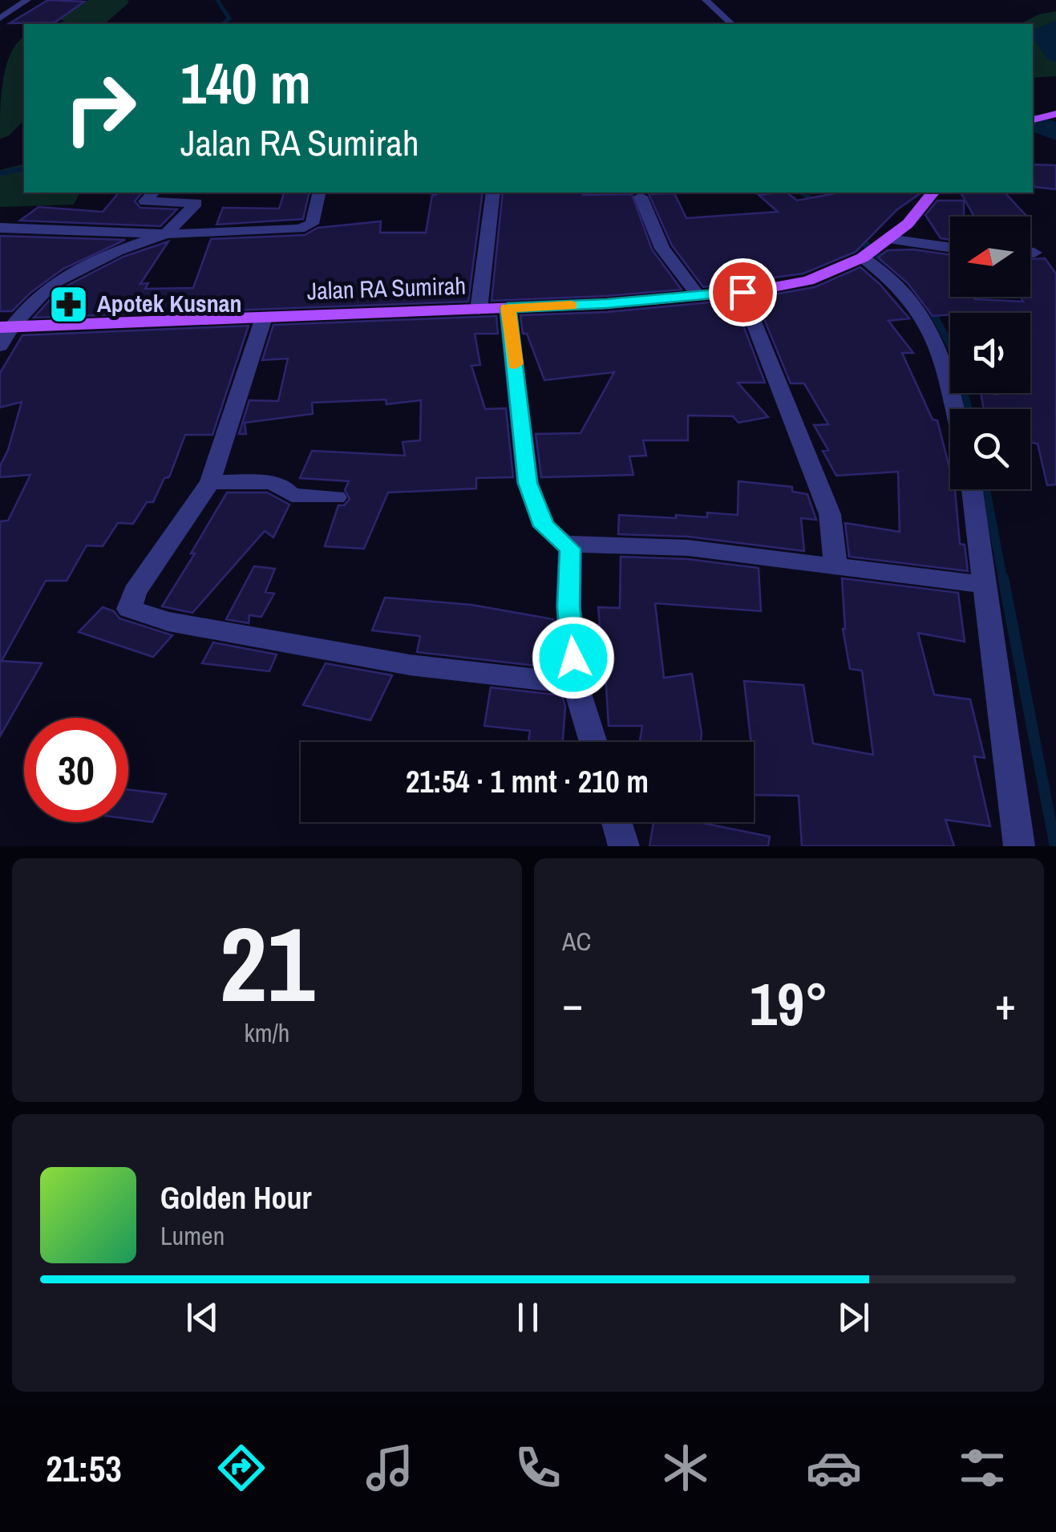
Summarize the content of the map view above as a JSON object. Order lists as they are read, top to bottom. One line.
{"streets":{"main road":["Jalan RA Sumirah"]},"places":{"pharmacy":["Apotek Kusnan"]},"north":"left","page":{"turn":["140 m","Jalan RA Sumirah"],"limit":"30","trip":"21:54 · 1 mnt · 210 m","tile":[["21","km/h"],"AC"],"heat":["−","19°","+"],"song":["Golden Hour","Lumen"],"tabs":"21:53"}}
